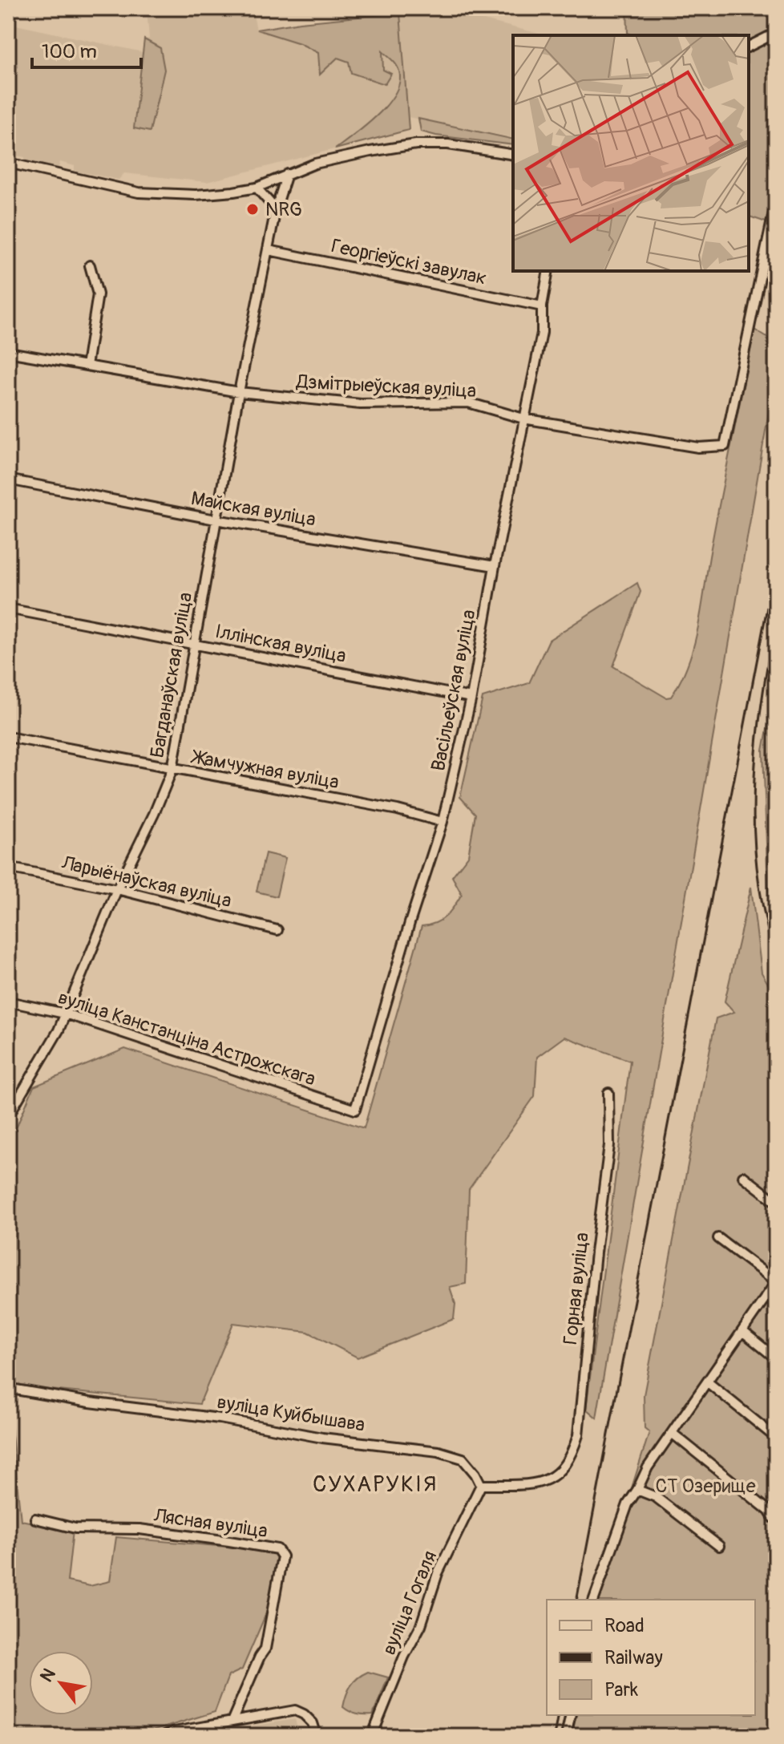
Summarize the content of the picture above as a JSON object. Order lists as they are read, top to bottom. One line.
{"streets":{"street":["Георгіеўскі завулак","Дзмітрыеўская вуліца","Майская вуліца","Іллінская вуліца","Багданаўская вуліца","Васільеўская вуліца","Жамчужная вуліца","Ларыёнаўская вуліца","вуліца Канстанціна Астрожскага","Горная вуліца","вуліца Куйбышава","Лясная вуліца","вуліца Гогаля"]},"crossings":[["Георгіеўскі завулак","Багданаўская вуліца"],["Георгіеўскі завулак","Васільеўская вуліца"],["Дзмітрыеўская вуліца","Багданаўская вуліца"],["Дзмітрыеўская вуліца","Васільеўская вуліца"],["Майская вуліца","Багданаўская вуліца"],["Майская вуліца","Васільеўская вуліца"],["Іллінская вуліца","Багданаўская вуліца"],["Іллінская вуліца","Васільеўская вуліца"],["Багданаўская вуліца","Жамчужная вуліца"],["Багданаўская вуліца","Ларыёнаўская вуліца"],["Багданаўская вуліца","вуліца Канстанціна Астрожскага"],["Васільеўская вуліца","Жамчужная вуліца"],["Васільеўская вуліца","вуліца Канстанціна Астрожскага"],["Горная вуліца","вуліца Куйбышава"],["Горная вуліца","вуліца Гогаля"],["вуліца Куйбышава","вуліца Гогаля"]],"districts":["СУХАРУКІЯ"],"parks":["СТ Озерище"],"places":["NRG"],"legend":["Road","Railway","Park"],"scale_bar":"100 m","north":"top left"}
